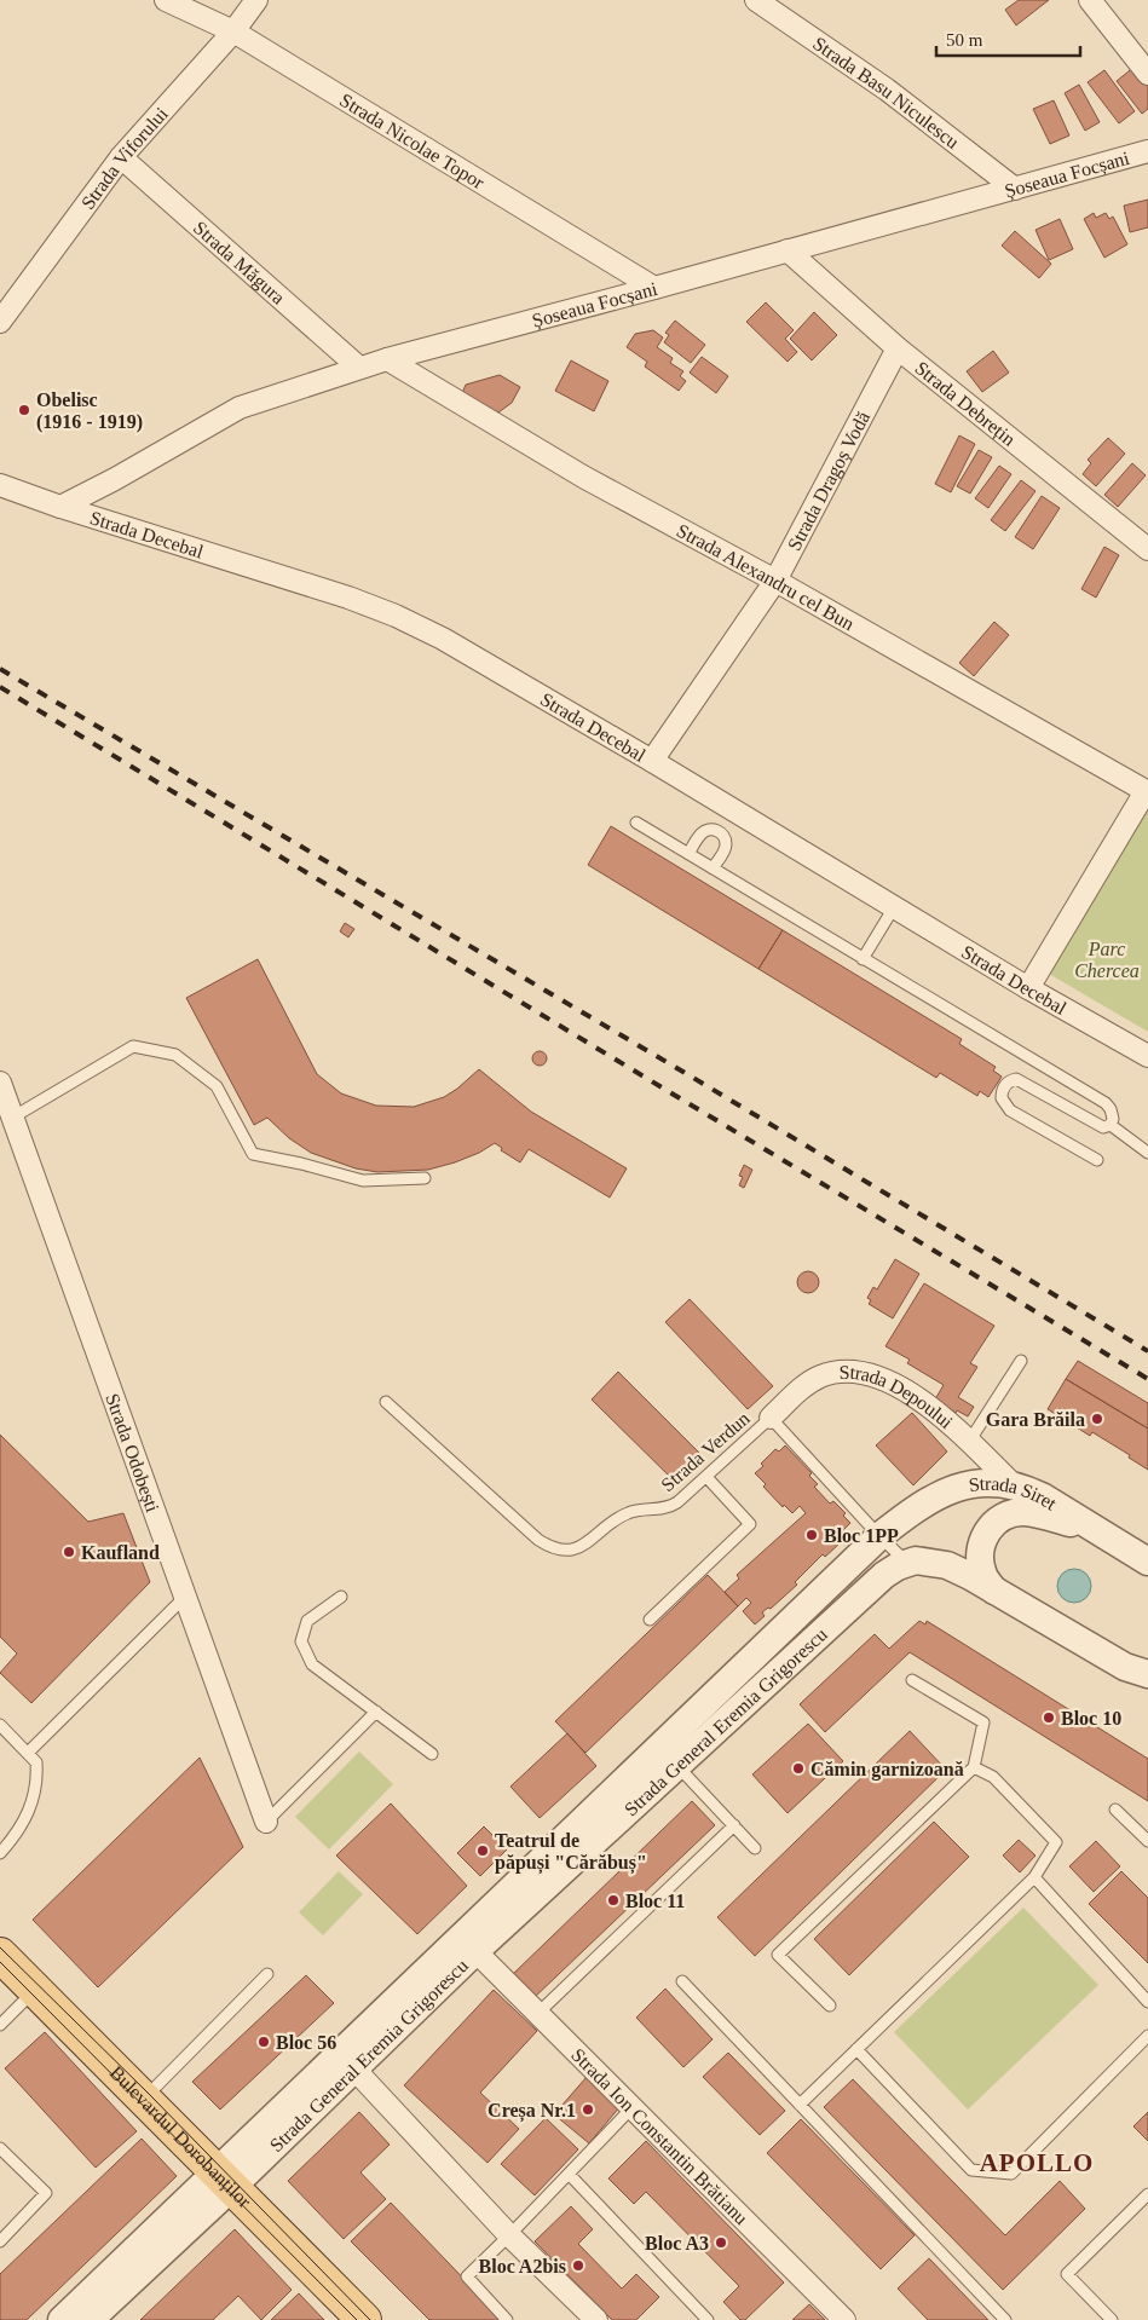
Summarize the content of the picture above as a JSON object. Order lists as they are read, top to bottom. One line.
{"streets":{"main road":["Bulevardul Dorobanților"],"street":["Strada Basu Niculescu","Strada Nicolae Topor","Strada Viforului","Șoseaua Focșani","Strada Măgura","Strada Debrețin","Strada Dragoș Vodă","Strada Decebal","Strada Alexandru cel Bun","Strada Depoului","Strada Odobești","Strada Siret","Strada General Eremia Grigorescu","Strada Ion Constantin Brătianu"],"lane":["Strada Verdun"]},"crossings":[["Strada Basu Niculescu","Șoseaua Focșani"],["Strada Nicolae Topor","Strada Viforului"],["Strada Nicolae Topor","Șoseaua Focșani"],["Strada Viforului","Strada Măgura"],["Șoseaua Focșani","Strada Măgura"],["Șoseaua Focșani","Strada Debrețin"],["Șoseaua Focșani","Strada Decebal"],["Șoseaua Focșani","Strada Alexandru cel Bun"],["Strada Debrețin","Strada Dragoș Vodă"],["Strada Dragoș Vodă","Strada Decebal"],["Strada Dragoș Vodă","Strada Alexandru cel Bun"],["Strada Depoului","Strada Verdun"],["Strada Depoului","Strada Siret"],["Strada Verdun","Strada General Eremia Grigorescu"],["Strada Siret","Strada General Eremia Grigorescu"],["Strada General Eremia Grigorescu","Strada Ion Constantin Brătianu"],["Strada General Eremia Grigorescu","Bulevardul Dorobanților"]],"districts":["APOLLO"],"parks":["Parc Chercea"],"places":["Obelisc (1916 - 1919)","Gara Brăila","Bloc 1PP","Kaufland","Bloc 10","Cămin garnizoană","Teatrul de păpuși \"Cărăbuș\"","Bloc 11","Bloc 56","Creșa Nr.1","Bloc A3","Bloc A2bis"],"scale_bar":"50 m"}
